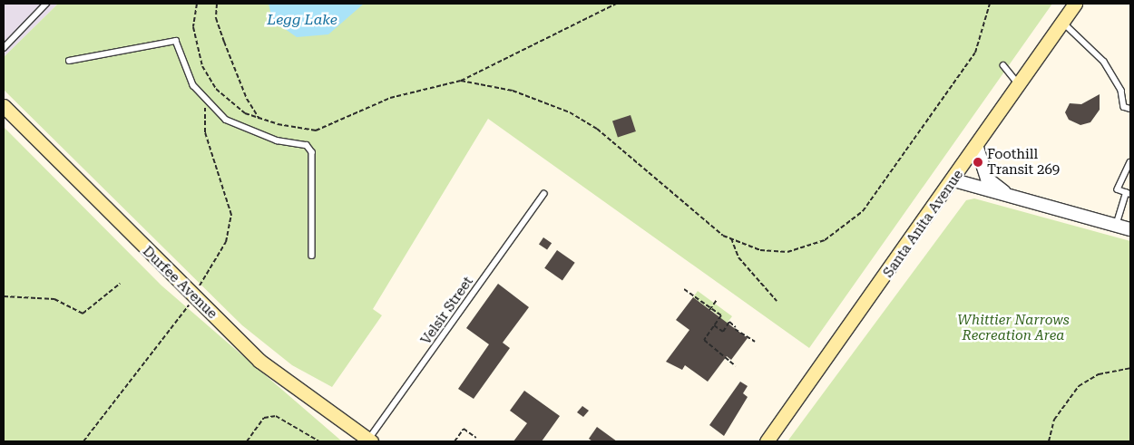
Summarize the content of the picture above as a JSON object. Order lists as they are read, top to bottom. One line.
{"streets":{"main road":["Santa Anita Avenue","Durfee Avenue"],"lane":["Velsir Street"]},"crossings":[["Durfee Avenue","Velsir Street"]],"water":["Legg Lake"],"parks":["Whittier Narrows Recreation Area"],"places":["Foothill Transit 269"]}
